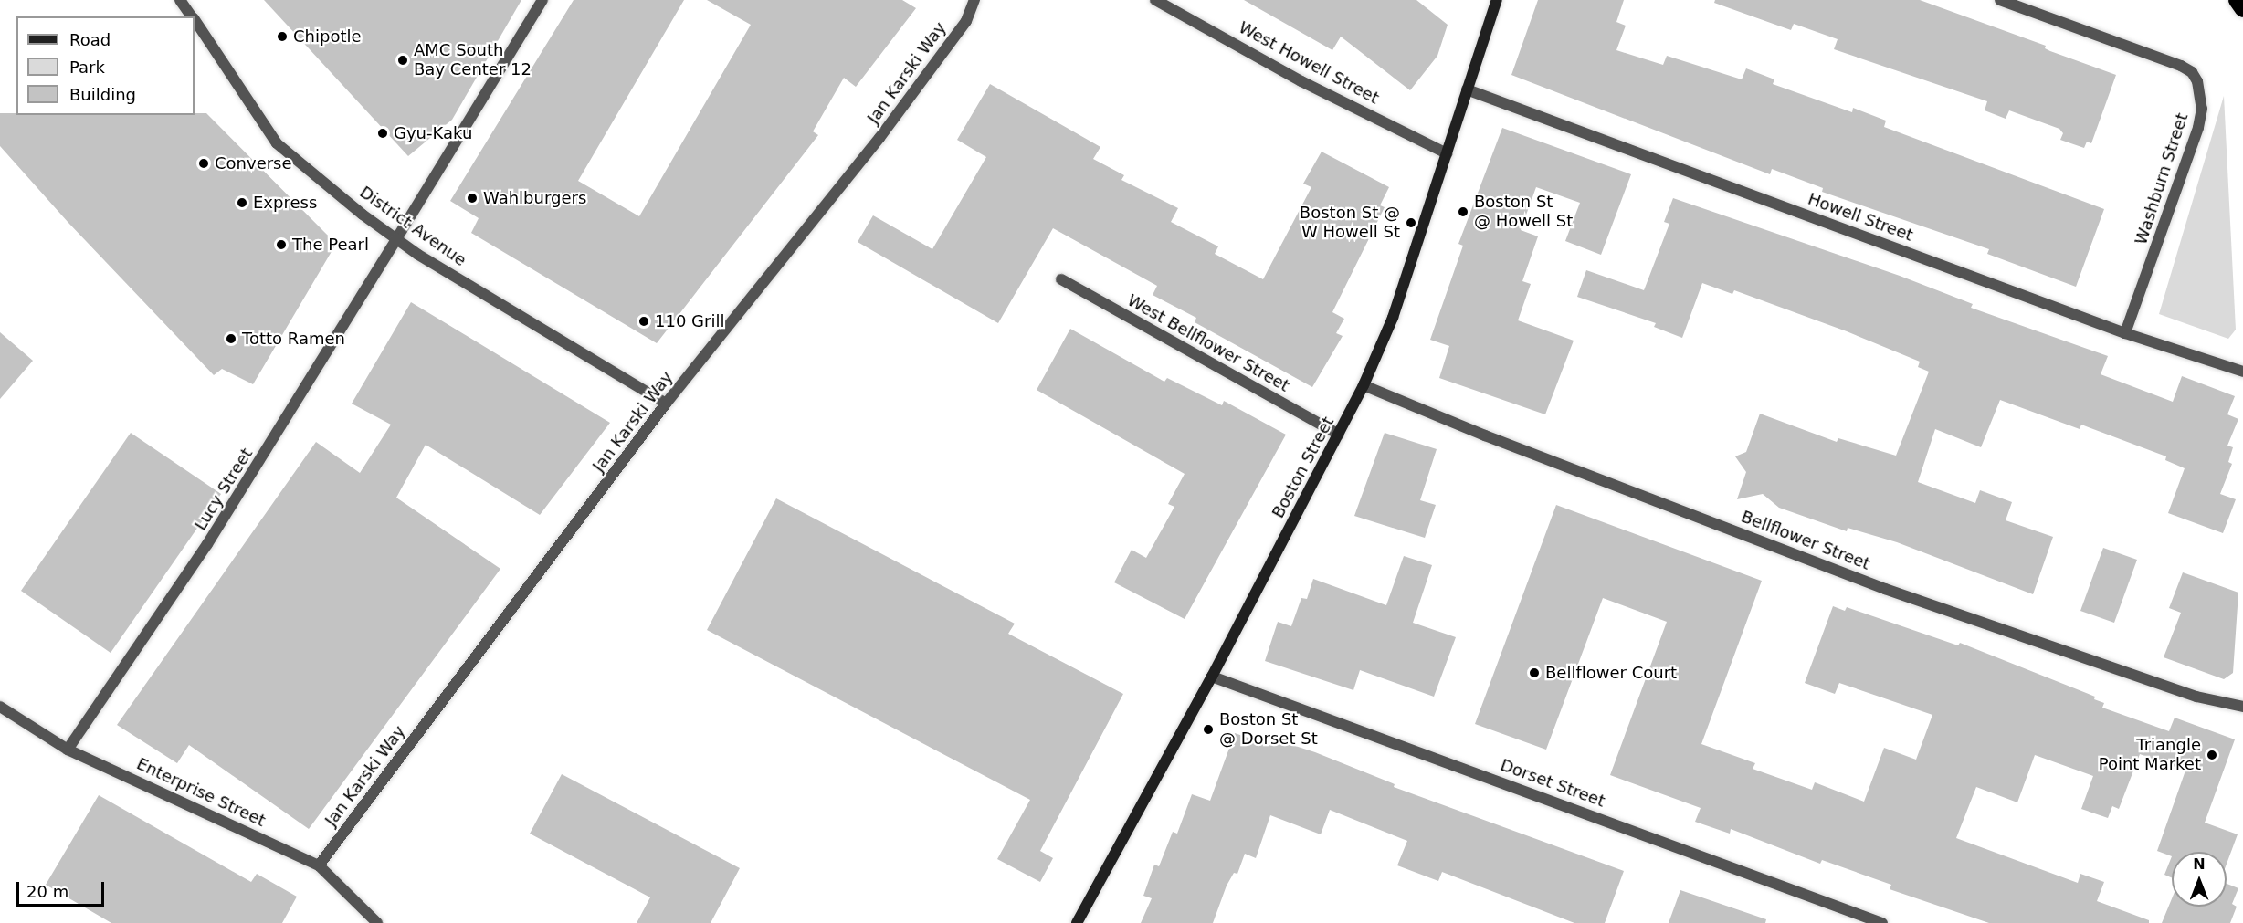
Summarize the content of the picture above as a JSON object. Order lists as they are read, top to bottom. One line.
{"streets":{"main road":["Boston Street"],"street":["West Howell Street","Jan Karski Way","Washburn Street","Howell Street","District Avenue","West Bellflower Street","Lucy Street","Bellflower Street","Dorset Street","Enterprise Street"]},"crossings":[["West Howell Street","Boston Street"],["Jan Karski Way","District Avenue"],["Jan Karski Way","Enterprise Street"],["Washburn Street","Howell Street"],["Howell Street","Boston Street"],["District Avenue","Lucy Street"],["West Bellflower Street","Boston Street"],["Boston Street","Bellflower Street"],["Boston Street","Dorset Street"],["Lucy Street","Enterprise Street"]],"places":["Chipotle","AMC South Bay Center 12","Gyu-Kaku","Converse","Wahlburgers","Express","Boston St @ Howell St","Boston St @ W Howell St","The Pearl","110 Grill","Totto Ramen","Bellflower Court","Boston St @ Dorset St","Triangle Point Market"],"legend":["Road","Park","Building"],"scale_bar":"20 m","north":"top"}
